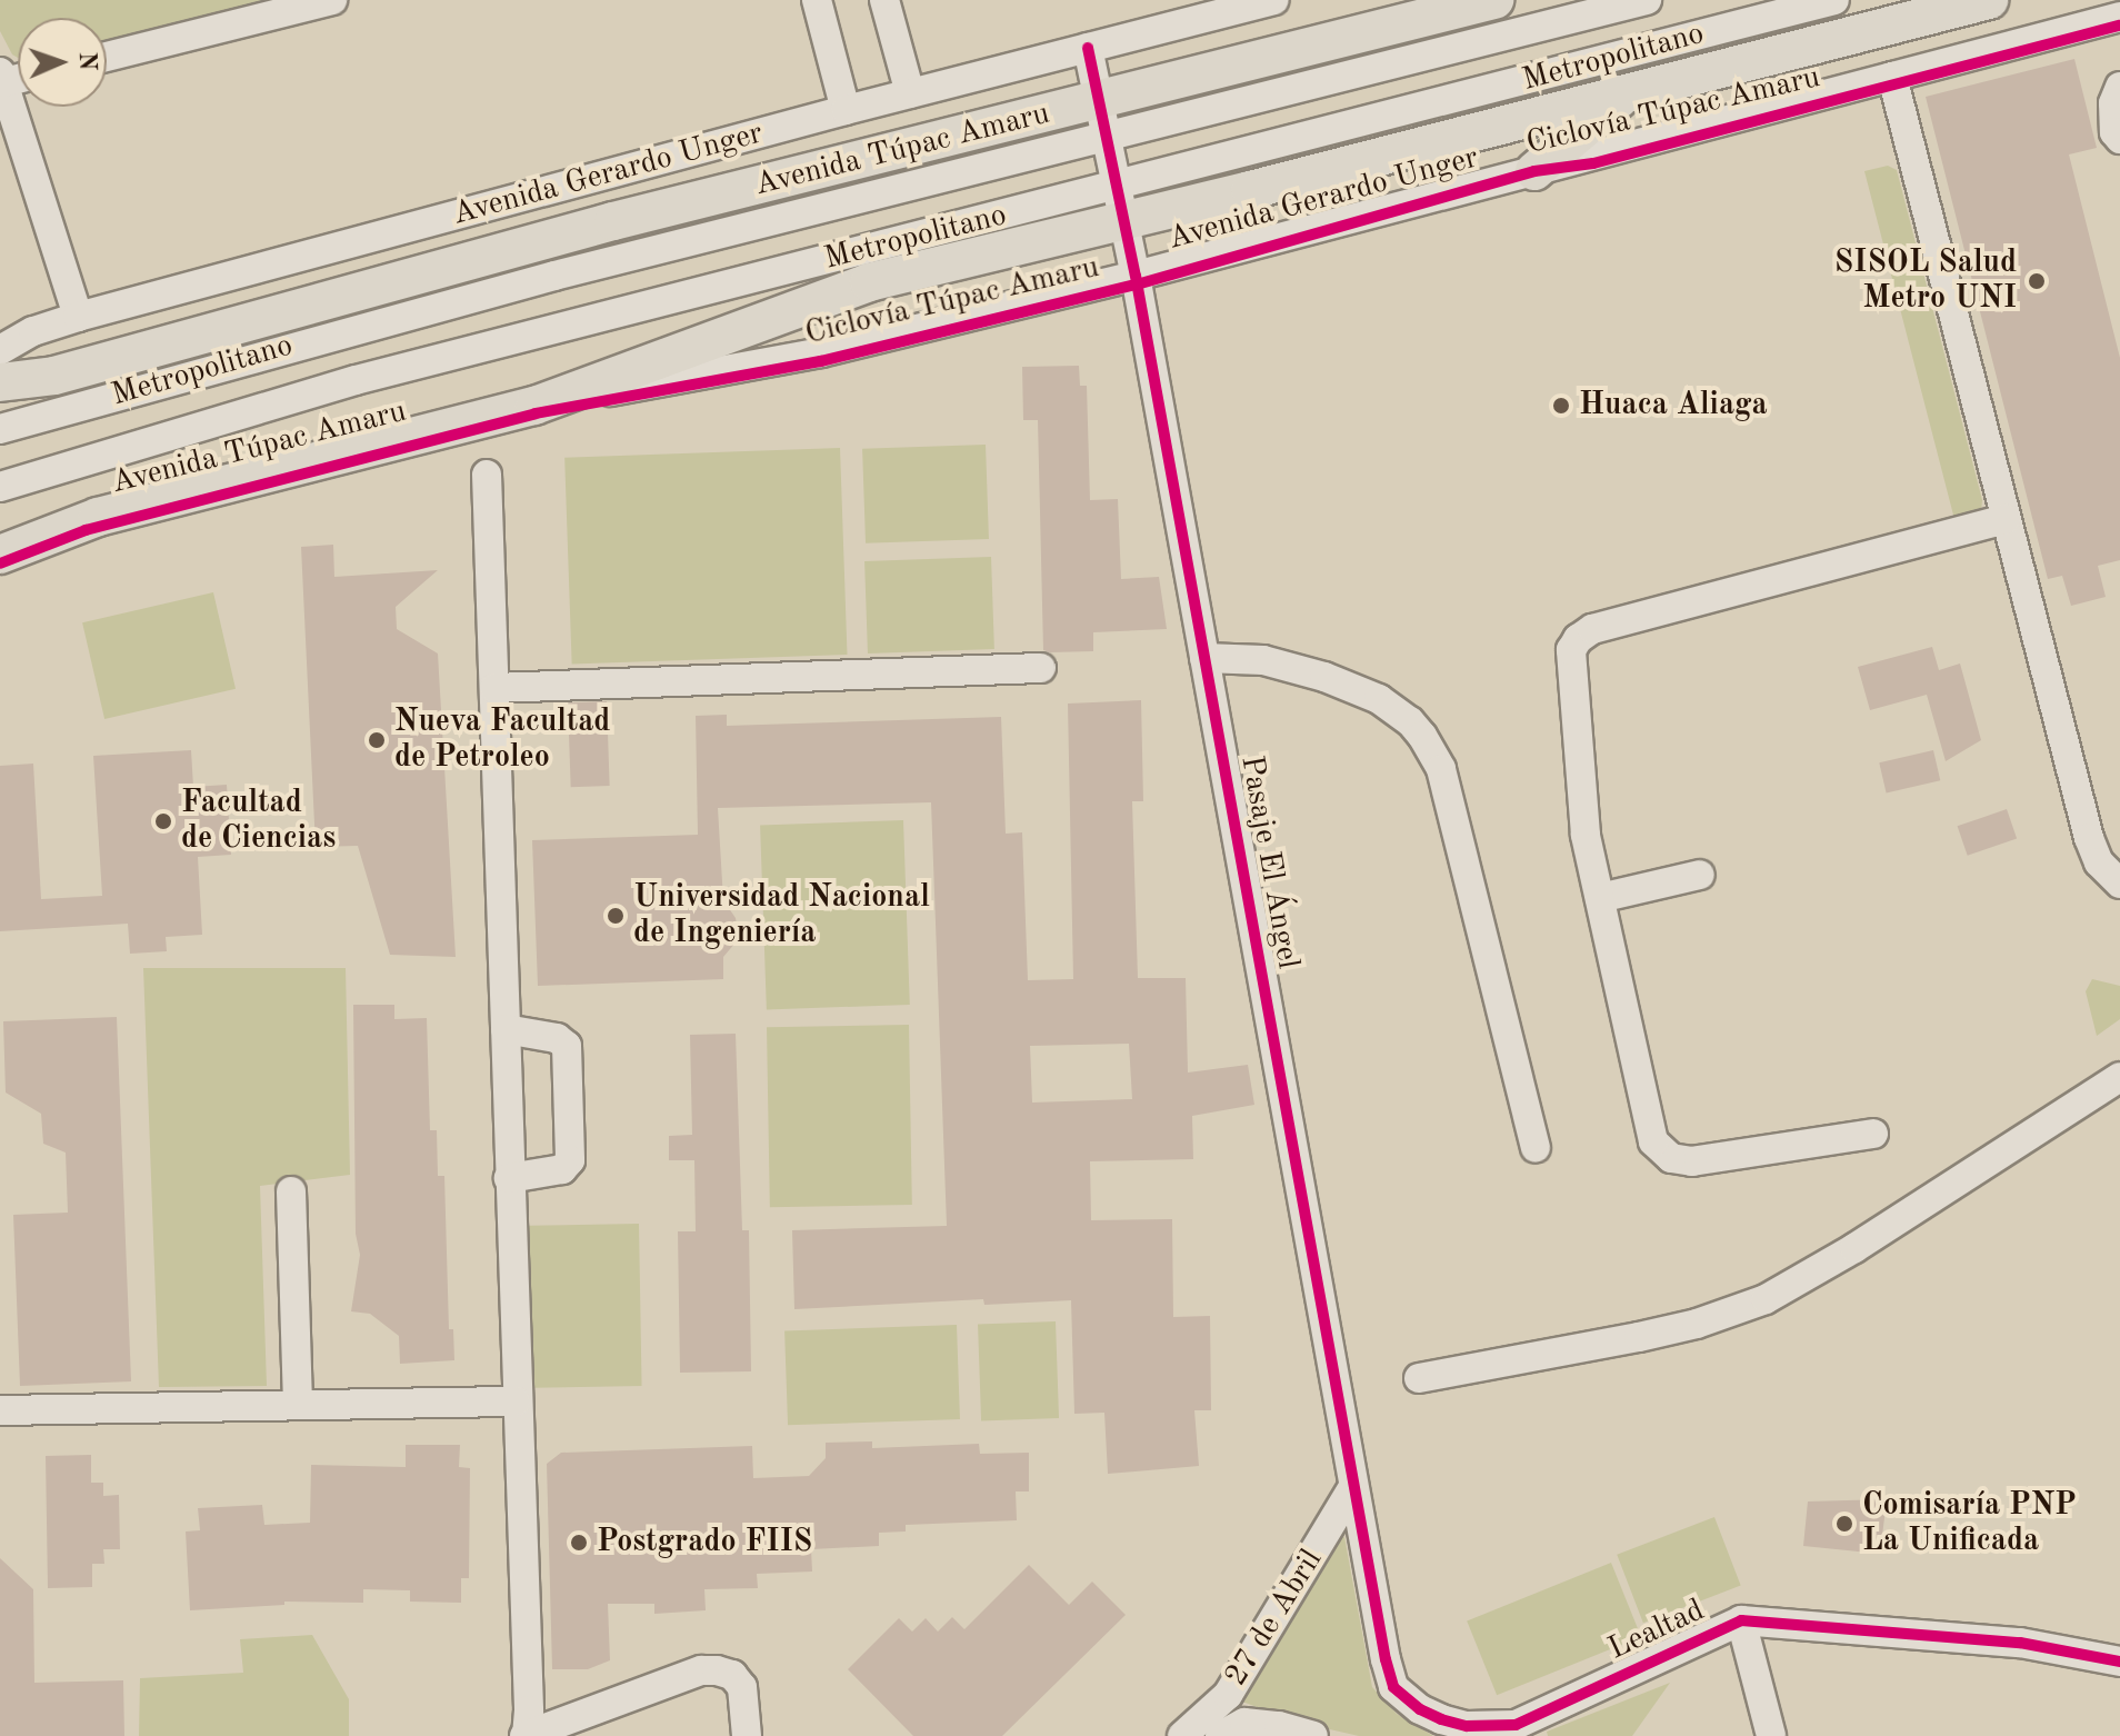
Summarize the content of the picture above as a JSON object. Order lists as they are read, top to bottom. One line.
{"streets":{"main road":["Avenida Túpac Amaru"],"street":["Metropolitano","Avenida Gerardo Unger","Pasaje El Ángel","27 de Abril","Lealtad"],"cycle path":["Ciclovía Túpac Amaru"]},"crossings":[["Metropolitano","Avenida Túpac Amaru"],["Metropolitano","Pasaje El Ángel"],["Avenida Túpac Amaru","Avenida Gerardo Unger"],["Avenida Túpac Amaru","Pasaje El Ángel"],["Avenida Gerardo Unger","Pasaje El Ángel"],["Pasaje El Ángel","27 de Abril"],["Pasaje El Ángel","Lealtad"]],"places":["SISOL Salud Metro UNI","Huaca Aliaga","Nueva Facultad de Petroleo","Facultad de Ciencias","Universidad Nacional de Ingeniería","Comisaría PNP La Unificada","Postgrado FIIS"],"north":"right"}
